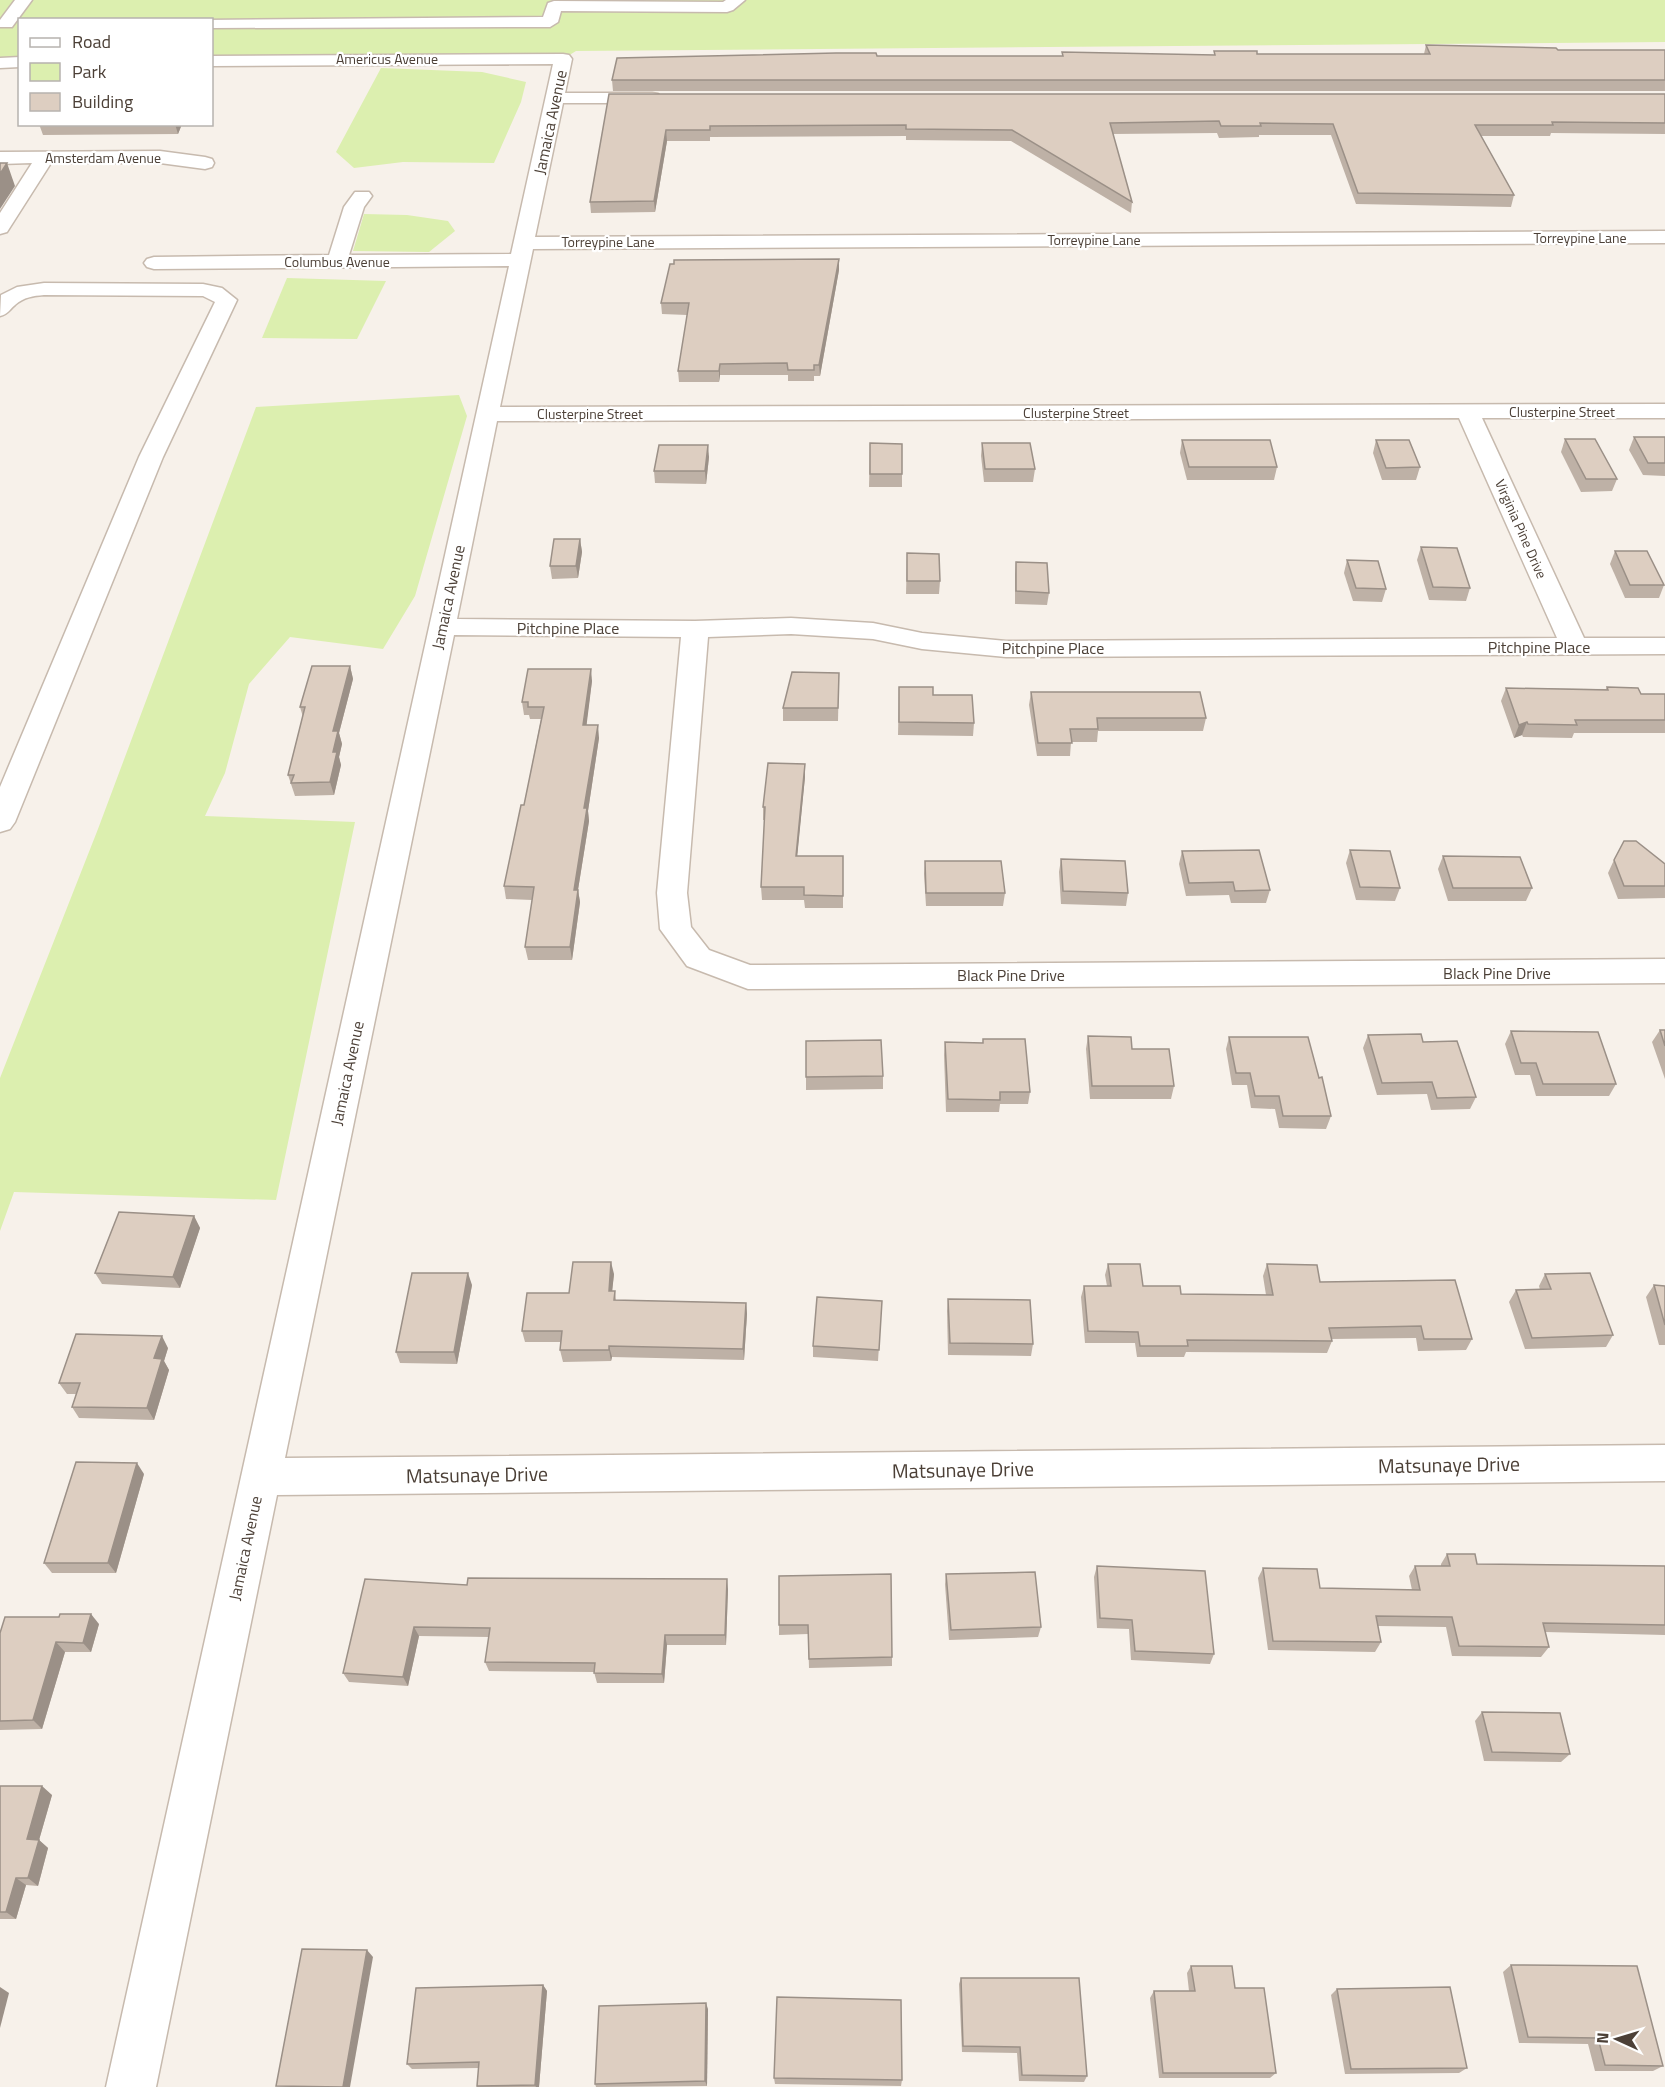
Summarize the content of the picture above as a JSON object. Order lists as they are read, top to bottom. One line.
{"streets":{"street":["Americus Avenue","Jamaica Avenue","Amsterdam Avenue","Torreypine Lane","Columbus Avenue","Clusterpine Street","Virginia Pine Drive","Pitchpine Place","Black Pine Drive","Matsunaye Drive"]},"crossings":[["Americus Avenue","Jamaica Avenue"],["Jamaica Avenue","Torreypine Lane"],["Jamaica Avenue","Columbus Avenue"],["Jamaica Avenue","Clusterpine Street"],["Jamaica Avenue","Pitchpine Place"],["Jamaica Avenue","Matsunaye Drive"],["Torreypine Lane","Columbus Avenue"],["Clusterpine Street","Virginia Pine Drive"],["Virginia Pine Drive","Pitchpine Place"],["Pitchpine Place","Black Pine Drive"]],"legend":["Road","Park","Building"],"north":"left"}
